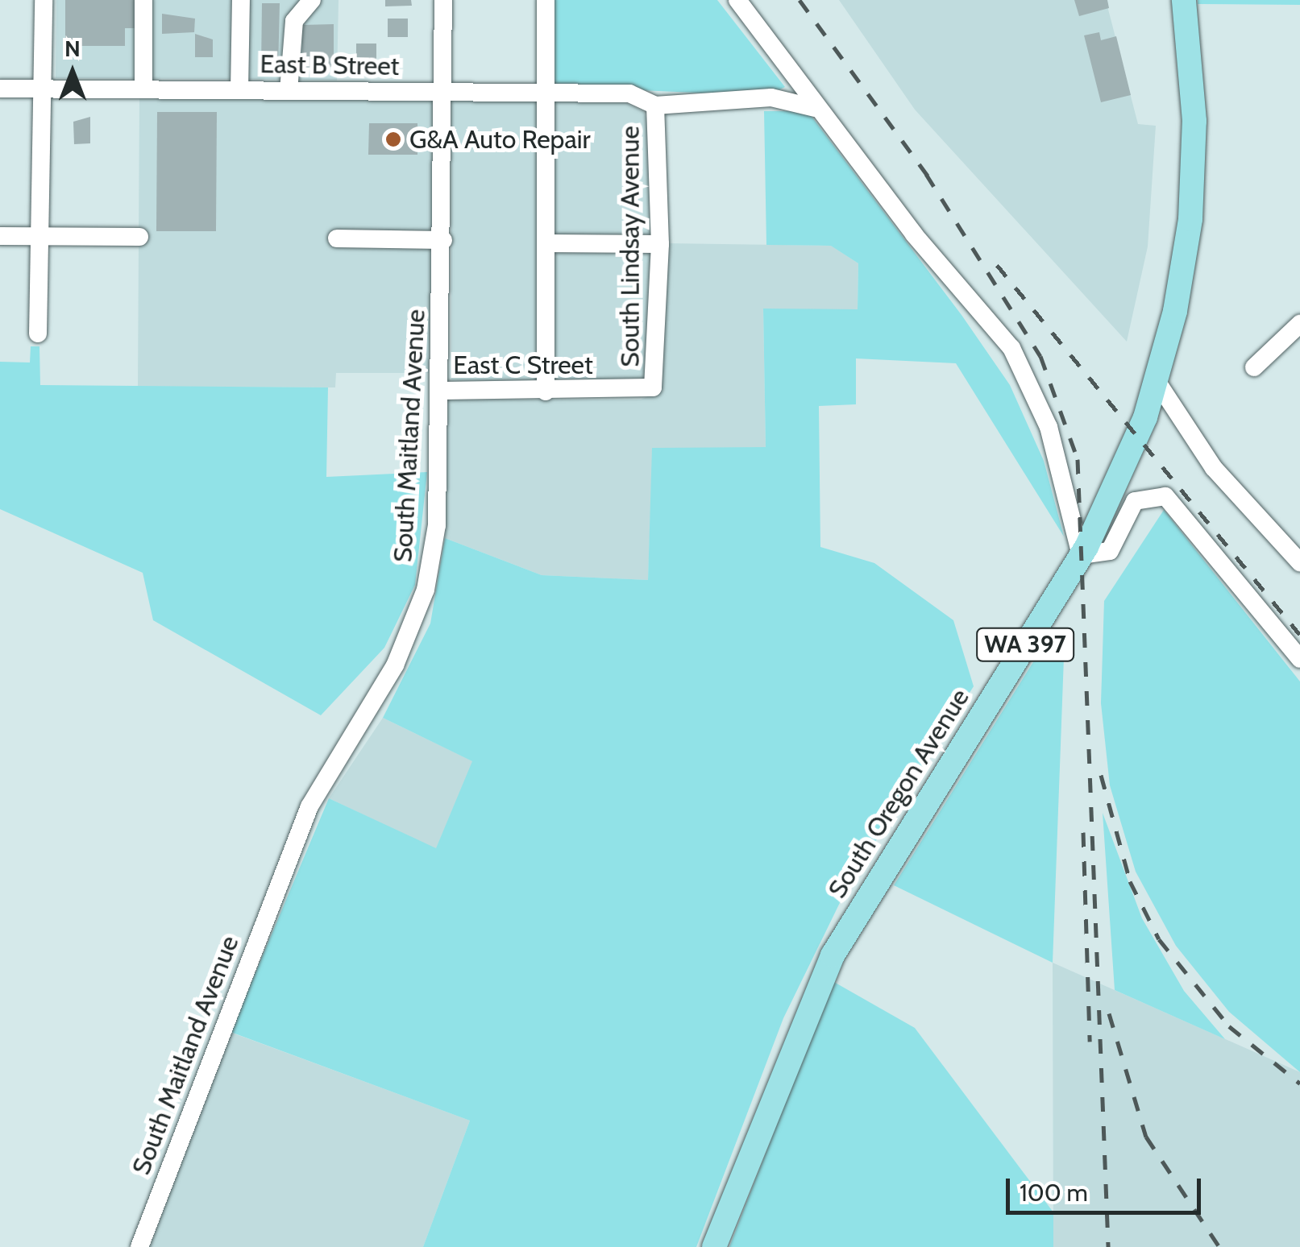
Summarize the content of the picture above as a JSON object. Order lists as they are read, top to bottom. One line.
{"streets":{"main road":["WA 397","South Oregon Avenue"],"street":["East B Street","South Lindsay Avenue","East C Street","South Maitland Avenue"]},"crossings":[["East B Street","South Lindsay Avenue"],["East B Street","South Maitland Avenue"],["South Lindsay Avenue","East C Street"],["East C Street","South Maitland Avenue"]],"places":["G&A Auto Repair"],"scale_bar":"100 m","north":"top"}
